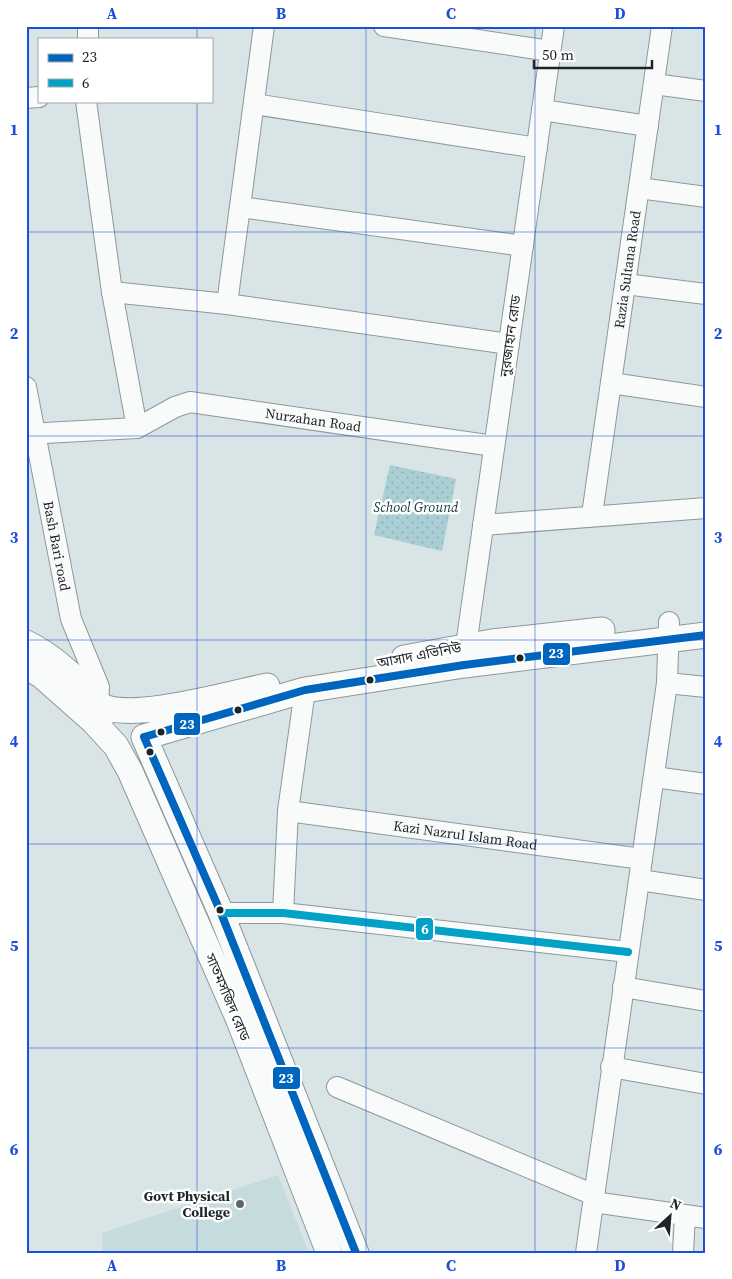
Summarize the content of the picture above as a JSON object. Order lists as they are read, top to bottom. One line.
{"streets":{"main road":["আসাদ এভিনিউ","সাতমসজিদ রোড"],"street":["Razia Sultana Road","নুরজাহান রোড","Nurzahan Road","Bash Bari road","Kazi Nazrul Islam Road"]},"crossings":[["নুরজাহান রোড","Nurzahan Road"],["নুরজাহান রোড","আসাদ এভিনিউ"],["Bash Bari road","আসাদ এভিনিউ"],["Bash Bari road","সাতমসজিদ রোড"],["আসাদ এভিনিউ","সাতমসজিদ রোড"]],"parks":["School Ground"],"places":["Govt Physical College"],"lines":["transit line 23","transit line 6"],"legend":["23","6"],"scale_bar":"50 m","north":"top right","grid":{"columns":["A","B","C","D"],"rows":["1","2","3","4","5","6"]}}
